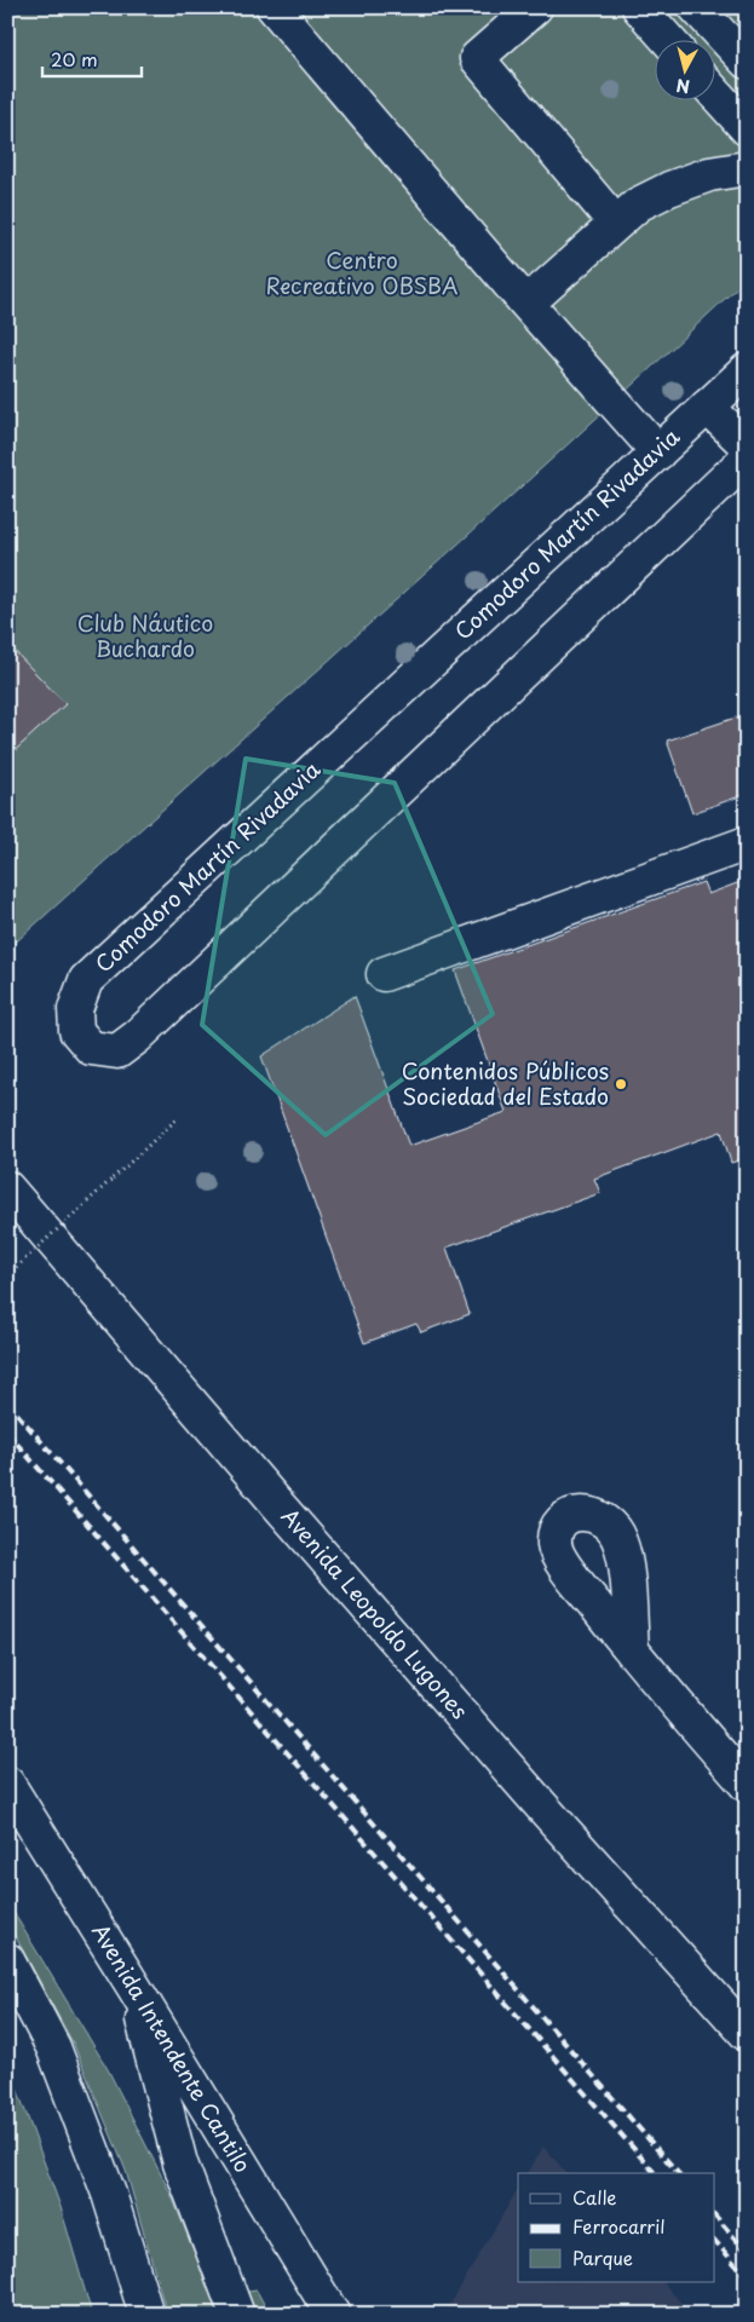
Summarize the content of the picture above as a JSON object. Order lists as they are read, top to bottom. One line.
{"streets":{"main road":["Comodoro Martín Rivadavia","Avenida Leopoldo Lugones","Avenida Intendente Cantilo"]},"parks":["Centro Recreativo OBSBA","Club Náutico Buchardo"],"places":["Contenidos Públicos Sociedad del Estado"],"legend":["Calle","Ferrocarril","Parque"],"scale_bar":"20 m","north":"bottom"}
